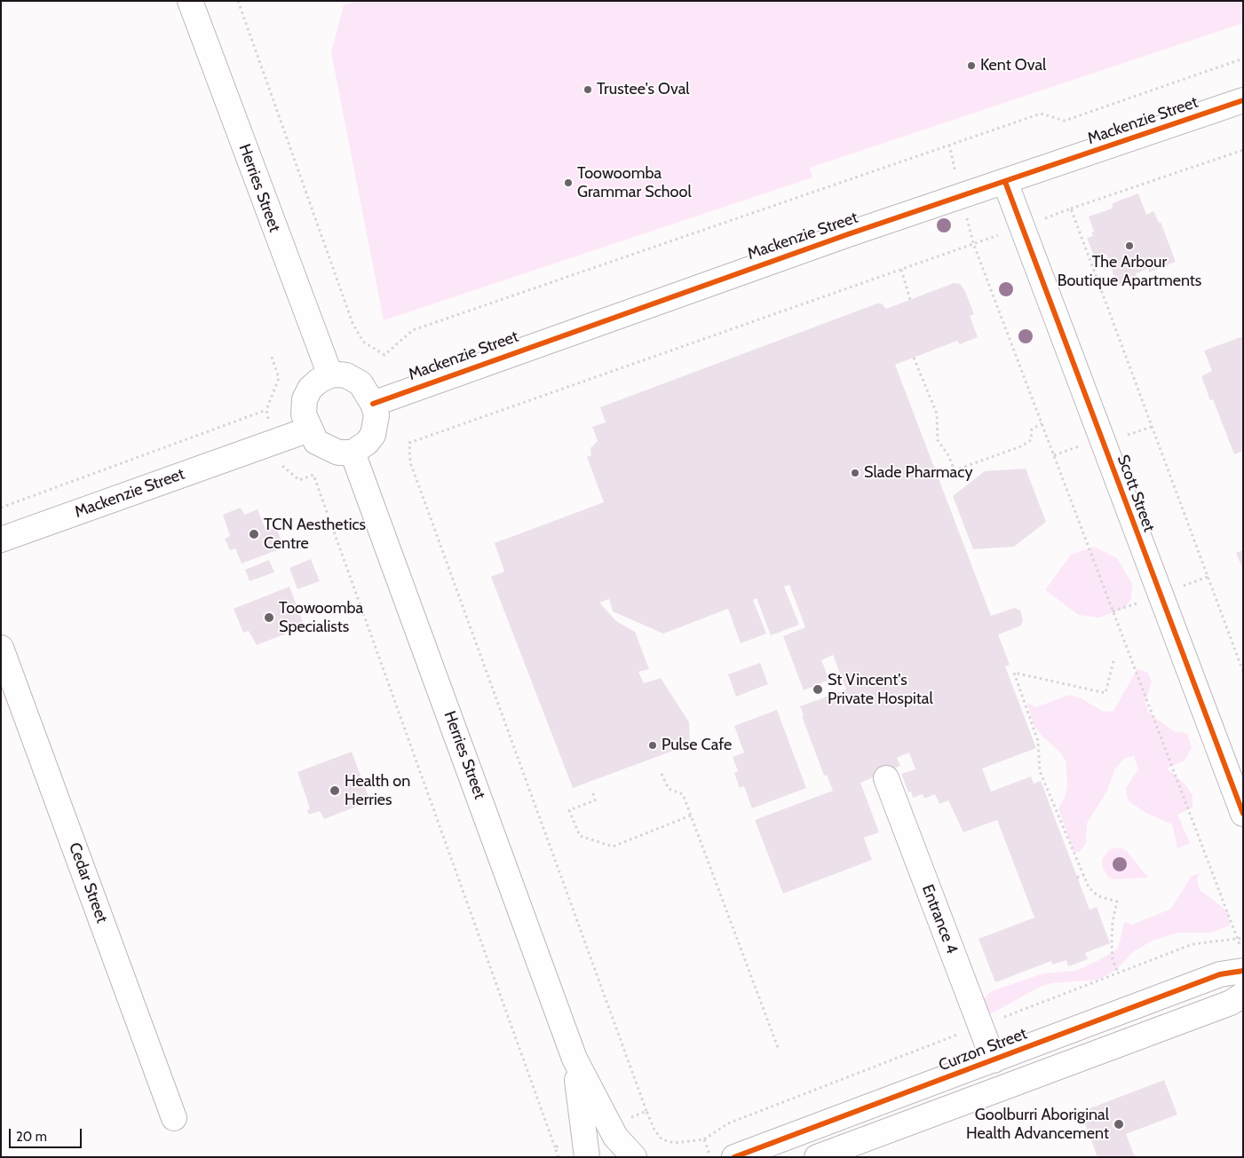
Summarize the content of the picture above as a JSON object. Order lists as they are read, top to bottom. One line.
{"streets":{"street":["Mackenzie Street","Herries Street","Scott Street","Cedar Street","Entrance 4","Curzon Street"]},"crossings":[["Mackenzie Street","Herries Street"],["Mackenzie Street","Scott Street"],["Entrance 4","Curzon Street"]],"places":["Kent Oval","Trustee's Oval","Toowoomba Grammar School","The Arbour Boutique Apartments","Slade Pharmacy","TCN Aesthetics Centre","Toowoomba Specialists","St Vincent's Private Hospital","Pulse Cafe","Health on Herries","Goolburri Aboriginal Health Advancement"],"scale_bar":"20 m"}
